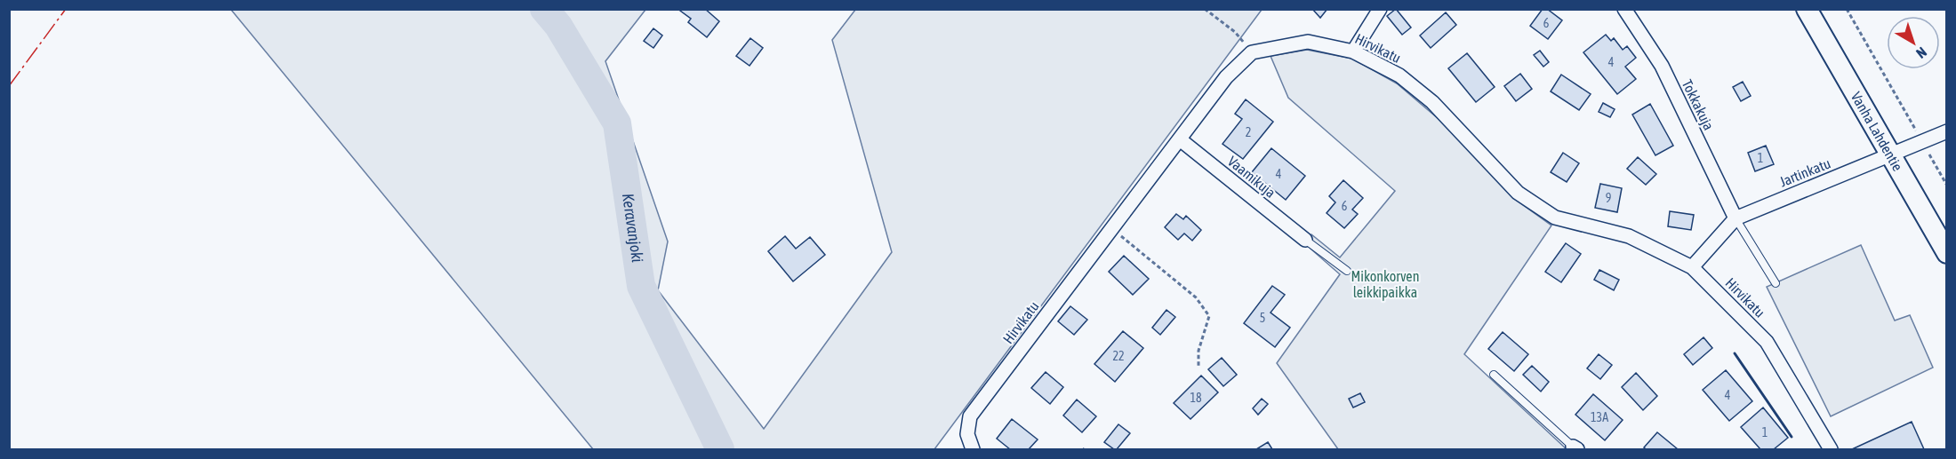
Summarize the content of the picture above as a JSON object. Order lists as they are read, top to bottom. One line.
{"streets":{"main road":["Vanha Lahdentie"],"street":["Hirvikatu","Tokkakuja","Jartinkatu","Vaamikuja"]},"crossings":[["Hirvikatu","Jartinkatu"],["Hirvikatu","Vaamikuja"],["Tokkakuja","Jartinkatu"],["Vanha Lahdentie","Jartinkatu"]],"water":["Keravanjoki"],"parks":["Mikonkorven leikkipaikka"],"house_numbers":["6","4","2","1","4","9","6","5","22","4","18","13A","1"],"north":"bottom right"}
